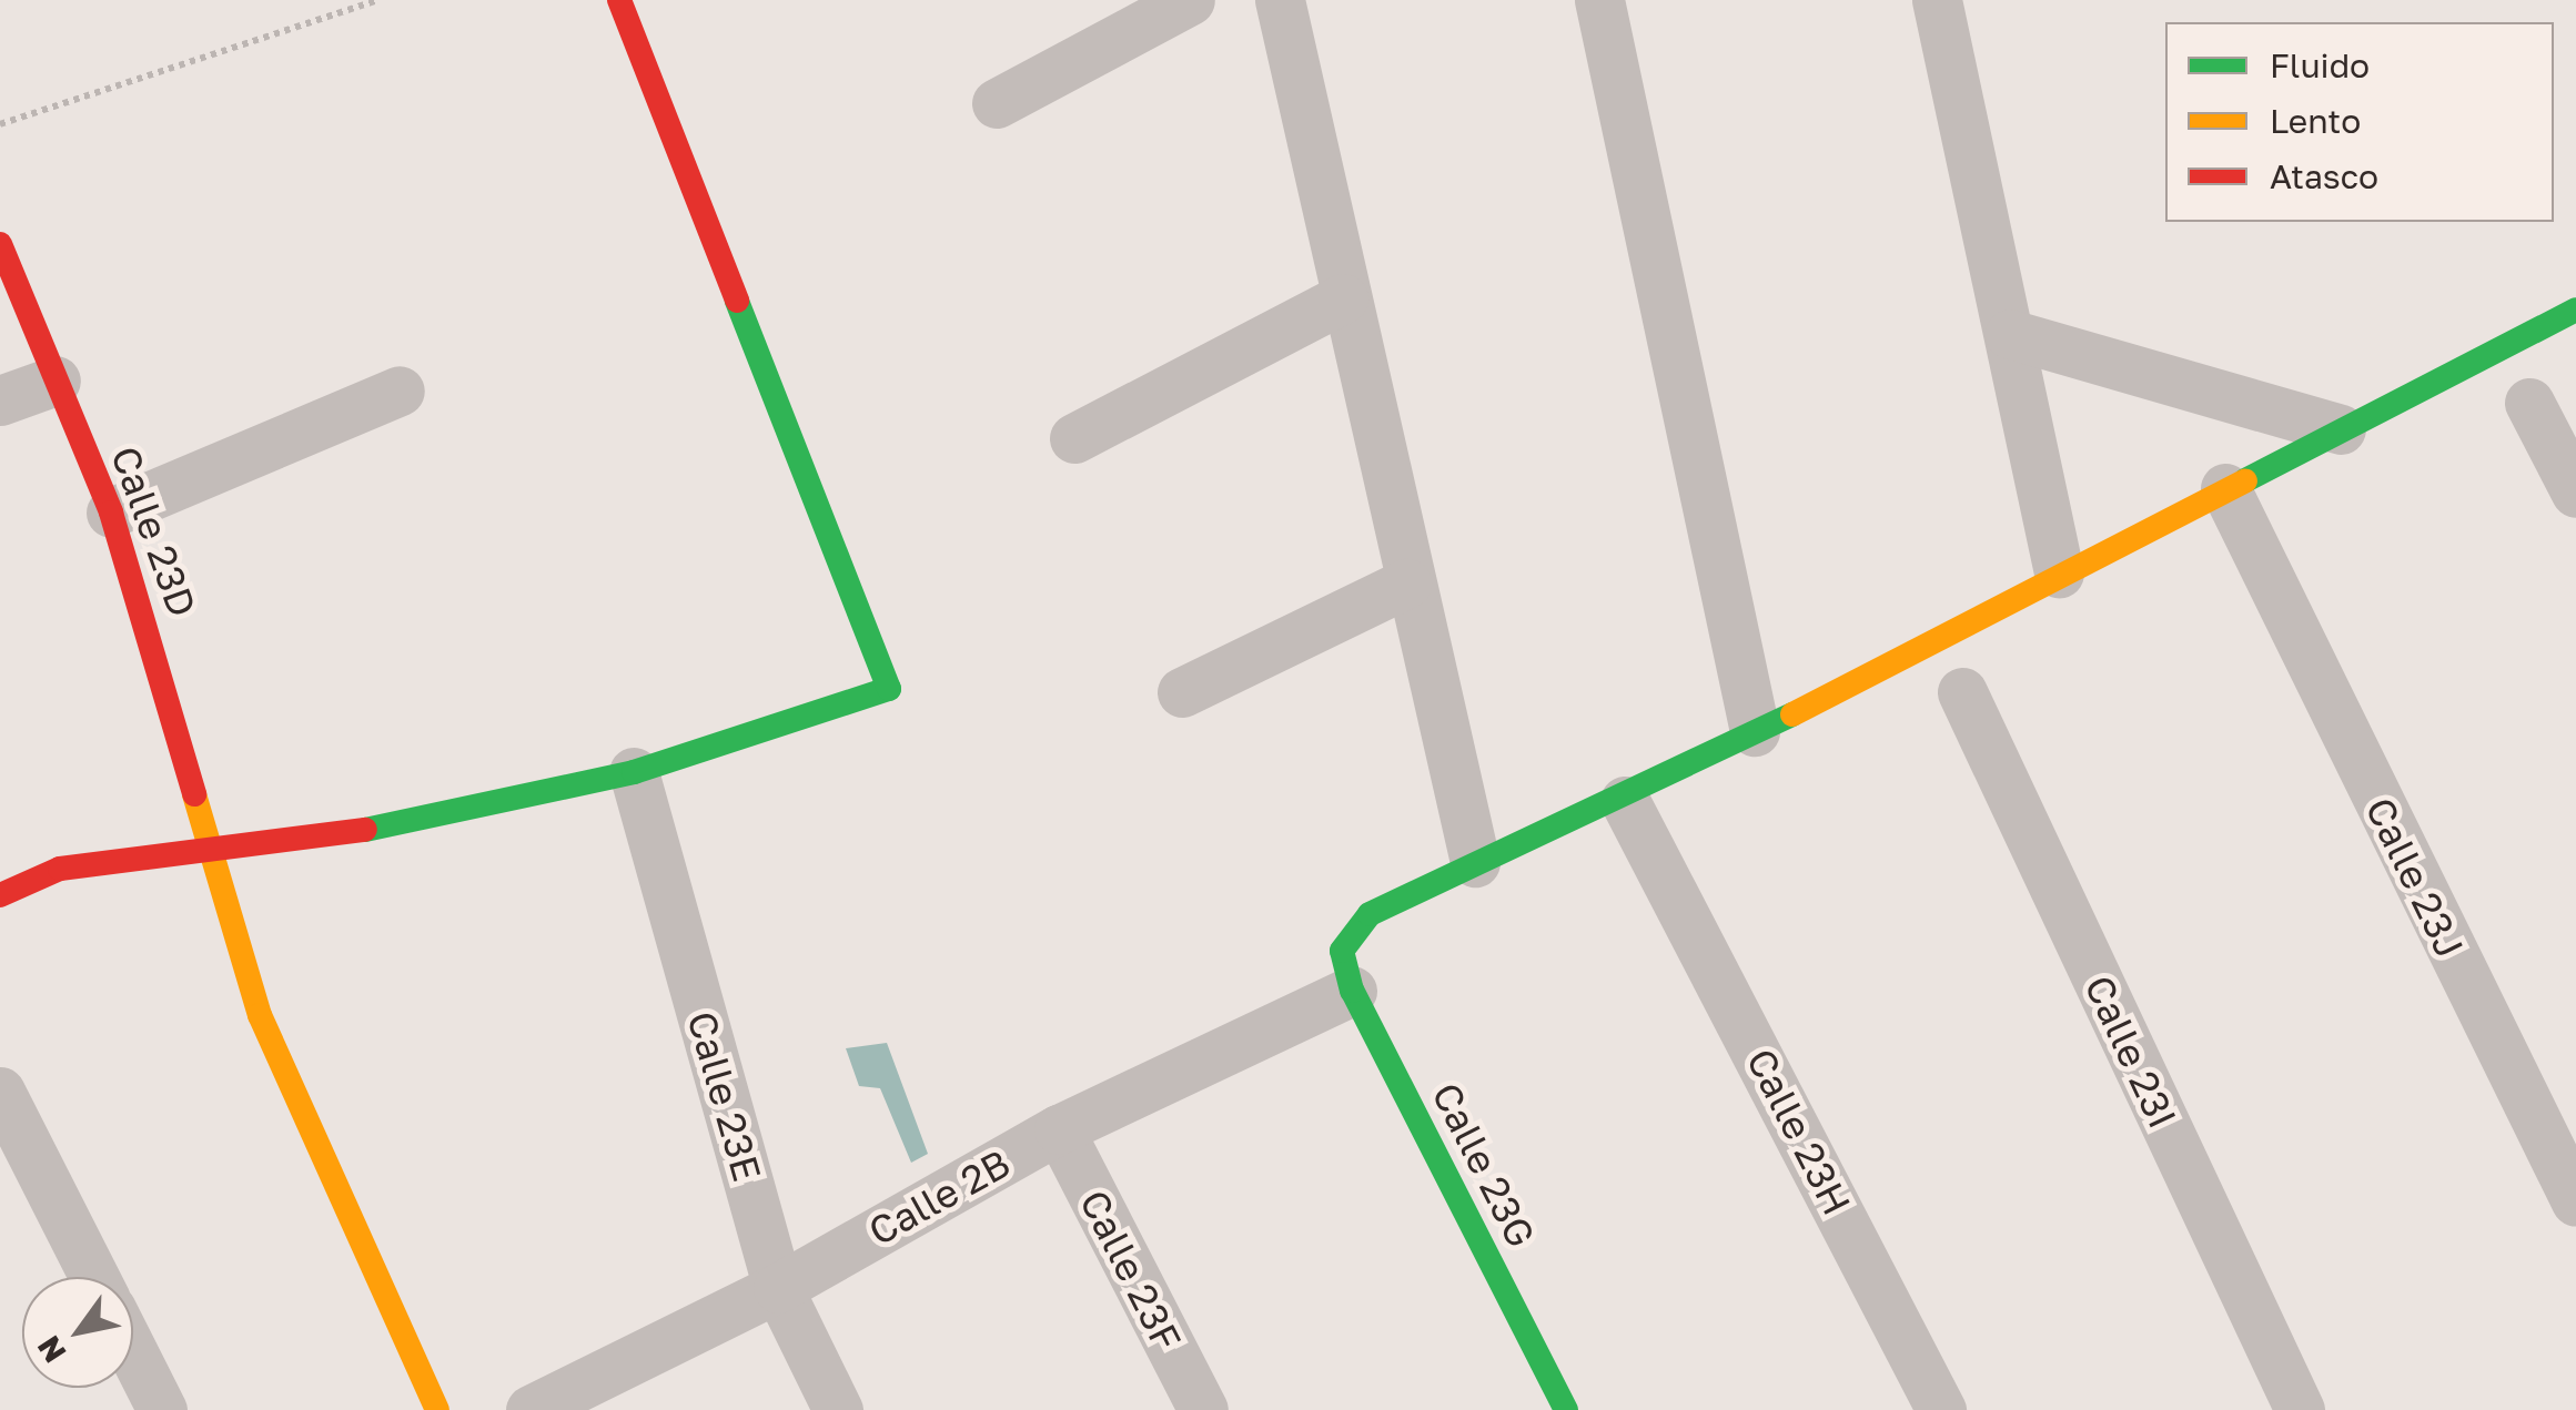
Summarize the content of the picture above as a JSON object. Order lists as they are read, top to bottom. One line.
{"streets":{"street":["Calle 23D","Calle 23J","Calle 23I","Calle 23E","Calle 23H","Calle 23G","Calle 2B","Calle 23F"]},"crossings":[["Calle 23E","Calle 2B"],["Calle 23G","Calle 2B"],["Calle 2B","Calle 23F"]],"legend":["Fluido","Lento","Atasco"],"north":"bottom left"}
